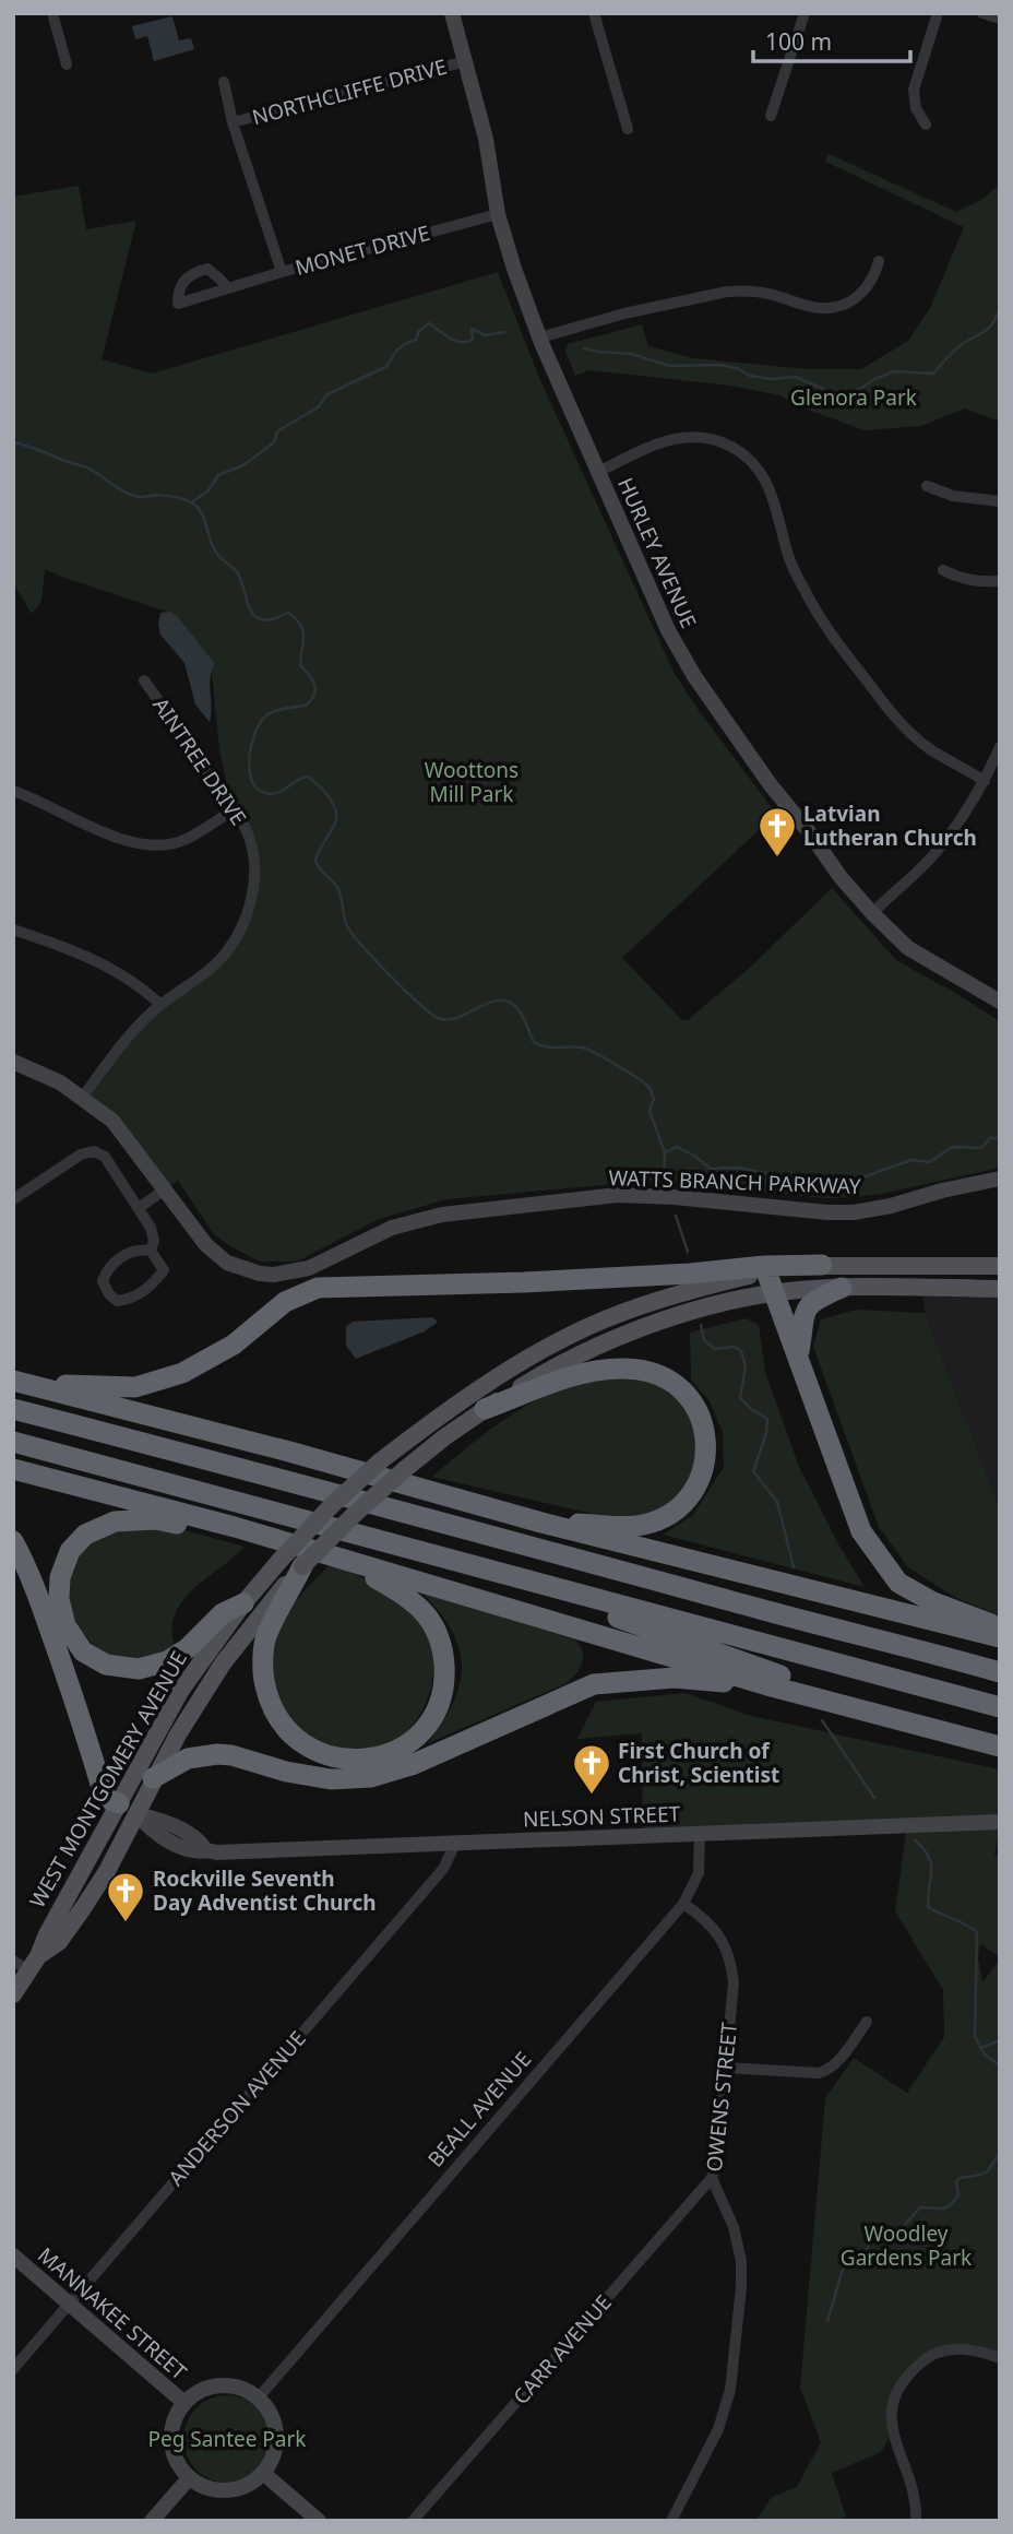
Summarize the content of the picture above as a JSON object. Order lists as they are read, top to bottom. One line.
{"streets":{"main road":["WEST MONTGOMERY AVENUE"],"street":["NORTHCLIFFE DRIVE","MONET DRIVE","HURLEY AVENUE","AINTREE DRIVE","WATTS BRANCH PARKWAY","NELSON STREET","OWENS STREET","ANDERSON AVENUE","BEALL AVENUE","MANNAKEE STREET","CARR AVENUE"]},"crossings":[["NORTHCLIFFE DRIVE","HURLEY AVENUE"],["MONET DRIVE","HURLEY AVENUE"],["AINTREE DRIVE","WATTS BRANCH PARKWAY"],["WEST MONTGOMERY AVENUE","NELSON STREET"],["NELSON STREET","ANDERSON AVENUE"],["NELSON STREET","BEALL AVENUE"],["OWENS STREET","BEALL AVENUE"],["OWENS STREET","CARR AVENUE"],["ANDERSON AVENUE","MANNAKEE STREET"],["BEALL AVENUE","MANNAKEE STREET"]],"parks":["Glenora Park","Woottons Mill Park","Woodley Gardens Park","Peg Santee Park"],"places":{"church":["Latvian Lutheran Church","First Church of Christ, Scientist","Rockville Seventh Day Adventist Church"]},"scale_bar":"100 m"}
